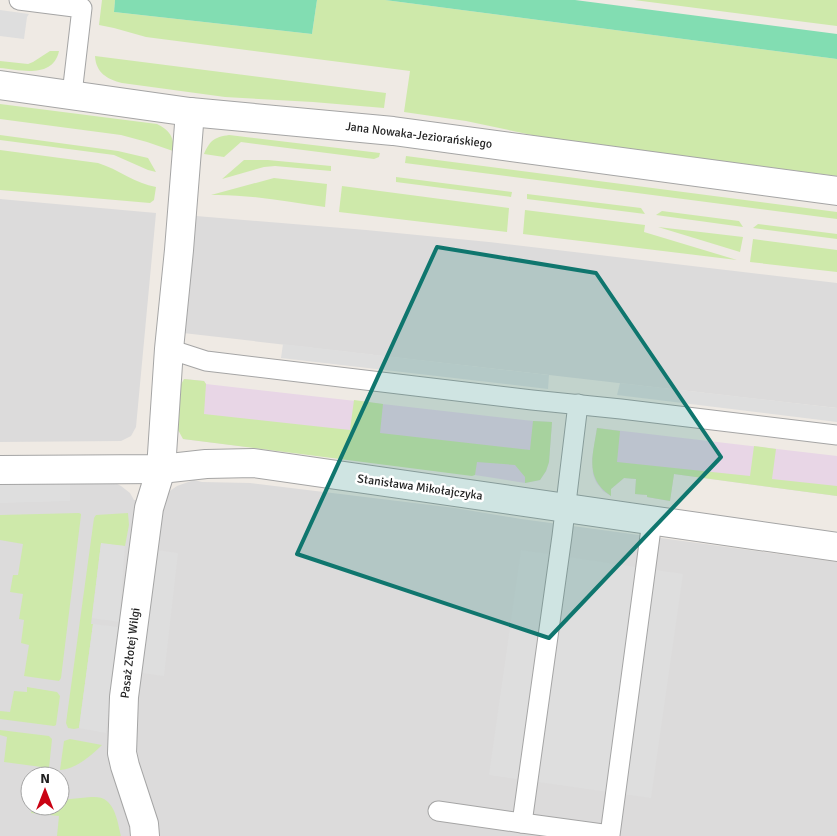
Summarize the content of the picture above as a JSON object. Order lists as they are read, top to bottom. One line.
{"streets":{"street":["Jana Nowaka-Jeziorańskiego","Stanisława Mikołajczyka","Pasaż Złotej Wilgi"]},"crossings":[["Jana Nowaka-Jeziorańskiego","Pasaż Złotej Wilgi"],["Stanisława Mikołajczyka","Pasaż Złotej Wilgi"]],"north":"top"}
